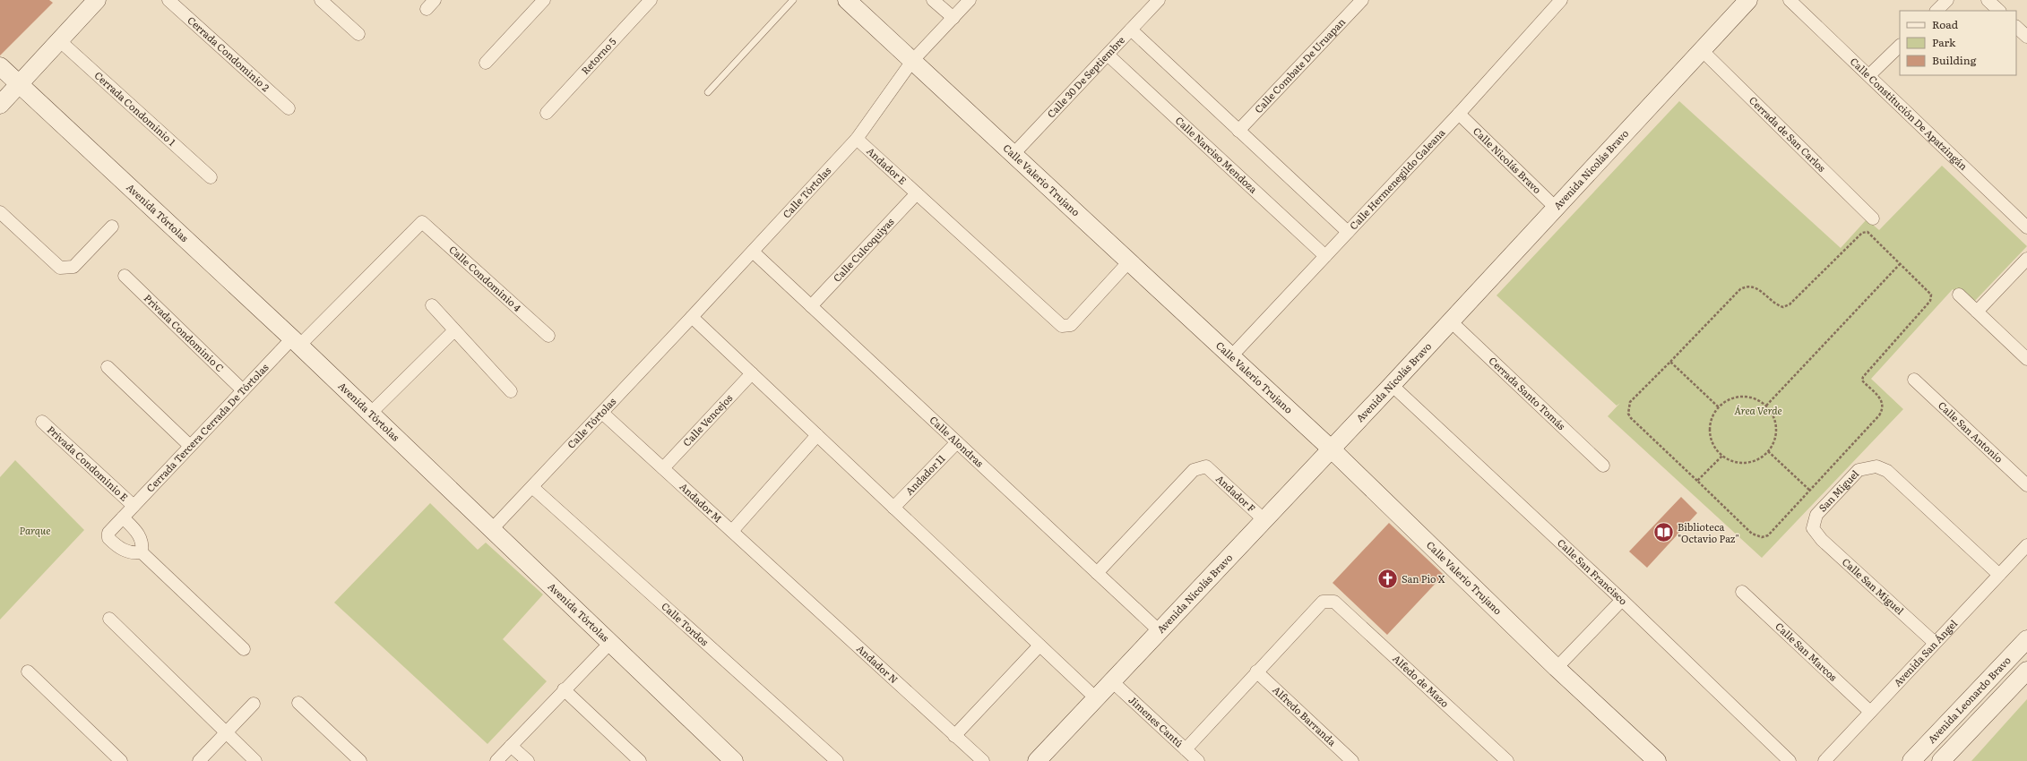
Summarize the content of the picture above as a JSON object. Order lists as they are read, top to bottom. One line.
{"streets":{"street":["Cerrada Condominio 2","Retorno 5","Calle Combate De Uruapan","Calle 30 De Septiembre","Cerrada Condominio 1","Calle Constitución De Apatzingán","Cerrada de San Carlos","Calle Narciso Mendoza","Calle Nicolás Bravo","Andador E","Avenida Nicolás Bravo","Calle Hermenegildo Galeana","Calle Valerio Trujano","Calle Tórtolas","Avenida Tórtolas","Calle Culcoquiyas","Calle Condominio 4","Privada Condominio C","Cerrada Santo Tomás","Calle Vencejos","Cerrada Tercera Cerrada De Tórtolas","Calle San Antonio","Calle Alondras","Privada Condominio E","Andador 11","San Miguel","Andador F","Andador M","Calle San Francisco","Calle San Miguel","Calle Tordos","Calle San Marcos","Avenida San Ángel","Andador N","Alfedo de Mazo","Avenida Leonardo Bravo","Alfredo Barranda","Jimenes Cantú"]},"crossings":[["Calle 30 De Septiembre","Calle Narciso Mendoza"],["Calle 30 De Septiembre","Calle Valerio Trujano"],["Cerrada de San Carlos","Avenida Nicolás Bravo"],["Calle Narciso Mendoza","Calle Hermenegildo Galeana"],["Calle Nicolás Bravo","Avenida Nicolás Bravo"],["Calle Nicolás Bravo","Calle Hermenegildo Galeana"],["Andador E","Calle Valerio Trujano"],["Andador E","Calle Tórtolas"],["Andador E","Calle Culcoquiyas"],["Avenida Nicolás Bravo","Calle Valerio Trujano"],["Avenida Nicolás Bravo","Cerrada Santo Tomás"],["Avenida Nicolás Bravo","Calle Alondras"],["Avenida Nicolás Bravo","Andador F"],["Avenida Nicolás Bravo","Calle San Francisco"],["Avenida Nicolás Bravo","Jimenes Cantú"],["Calle Hermenegildo Galeana","Calle Valerio Trujano"],["Calle Valerio Trujano","Calle Tórtolas"],["Calle Tórtolas","Avenida Tórtolas"],["Calle Tórtolas","Calle Alondras"],["Calle Tórtolas","Andador M"],["Calle Tórtolas","Calle Tordos"],["Avenida Tórtolas","Cerrada Tercera Cerrada De Tórtolas"],["Calle Culcoquiyas","Calle Alondras"],["Calle Condominio 4","Cerrada Tercera Cerrada De Tórtolas"],["Privada Condominio C","Cerrada Tercera Cerrada De Tórtolas"],["Calle Vencejos","Andador M"],["Cerrada Tercera Cerrada De Tórtolas","Privada Condominio E"],["Calle Alondras","Andador 11"],["Calle Alondras","Andador F"],["San Miguel","Calle San Miguel"],["San Miguel","Avenida San Ángel"],["Andador M","Andador N"],["Calle San Miguel","Avenida San Ángel"],["Calle San Marcos","Avenida San Ángel"],["Alfedo de Mazo","Alfredo Barranda"]],"parks":["Área Verde","Parque"],"places":{"library":["Biblioteca \"Octavio Paz\""],"church":["San Pio X"]},"legend":["Road","Park","Building"]}
